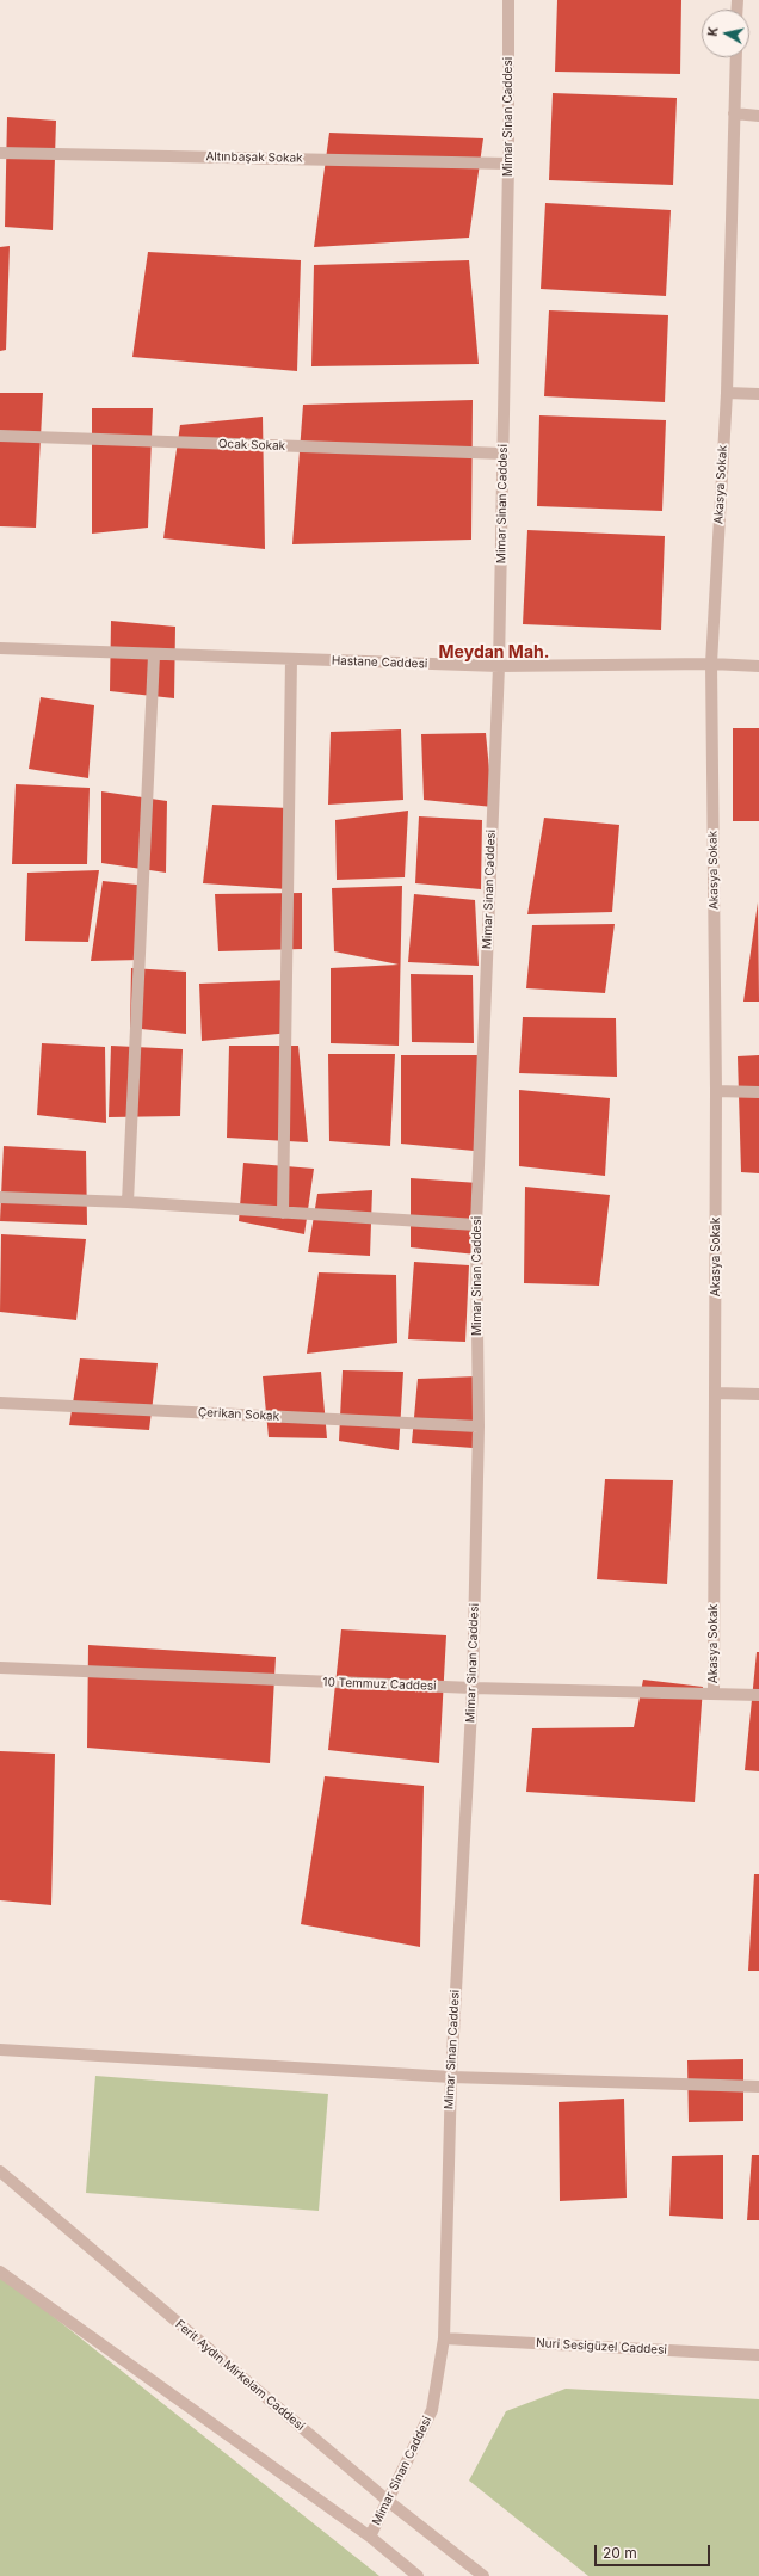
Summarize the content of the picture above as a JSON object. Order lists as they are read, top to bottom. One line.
{"streets":{"street":["Mimar Sinan Caddesi","Altınbaşak Sokak","Ocak Sokak","Akasya Sokak","Hastane Caddesi","Çerikan Sokak","10 Temmuz Caddesi","Nuri Sesigüzel Caddesi","Ferit Aydın Mirkelam Caddesi"]},"crossings":[["Mimar Sinan Caddesi","Altınbaşak Sokak"],["Mimar Sinan Caddesi","Ocak Sokak"],["Mimar Sinan Caddesi","Hastane Caddesi"],["Mimar Sinan Caddesi","Çerikan Sokak"],["Mimar Sinan Caddesi","10 Temmuz Caddesi"],["Mimar Sinan Caddesi","Nuri Sesigüzel Caddesi"],["Mimar Sinan Caddesi","Ferit Aydın Mirkelam Caddesi"],["Akasya Sokak","Hastane Caddesi"],["Akasya Sokak","10 Temmuz Caddesi"]],"districts":["Meydan Mah."],"scale_bar":"20 m","north":"left"}
